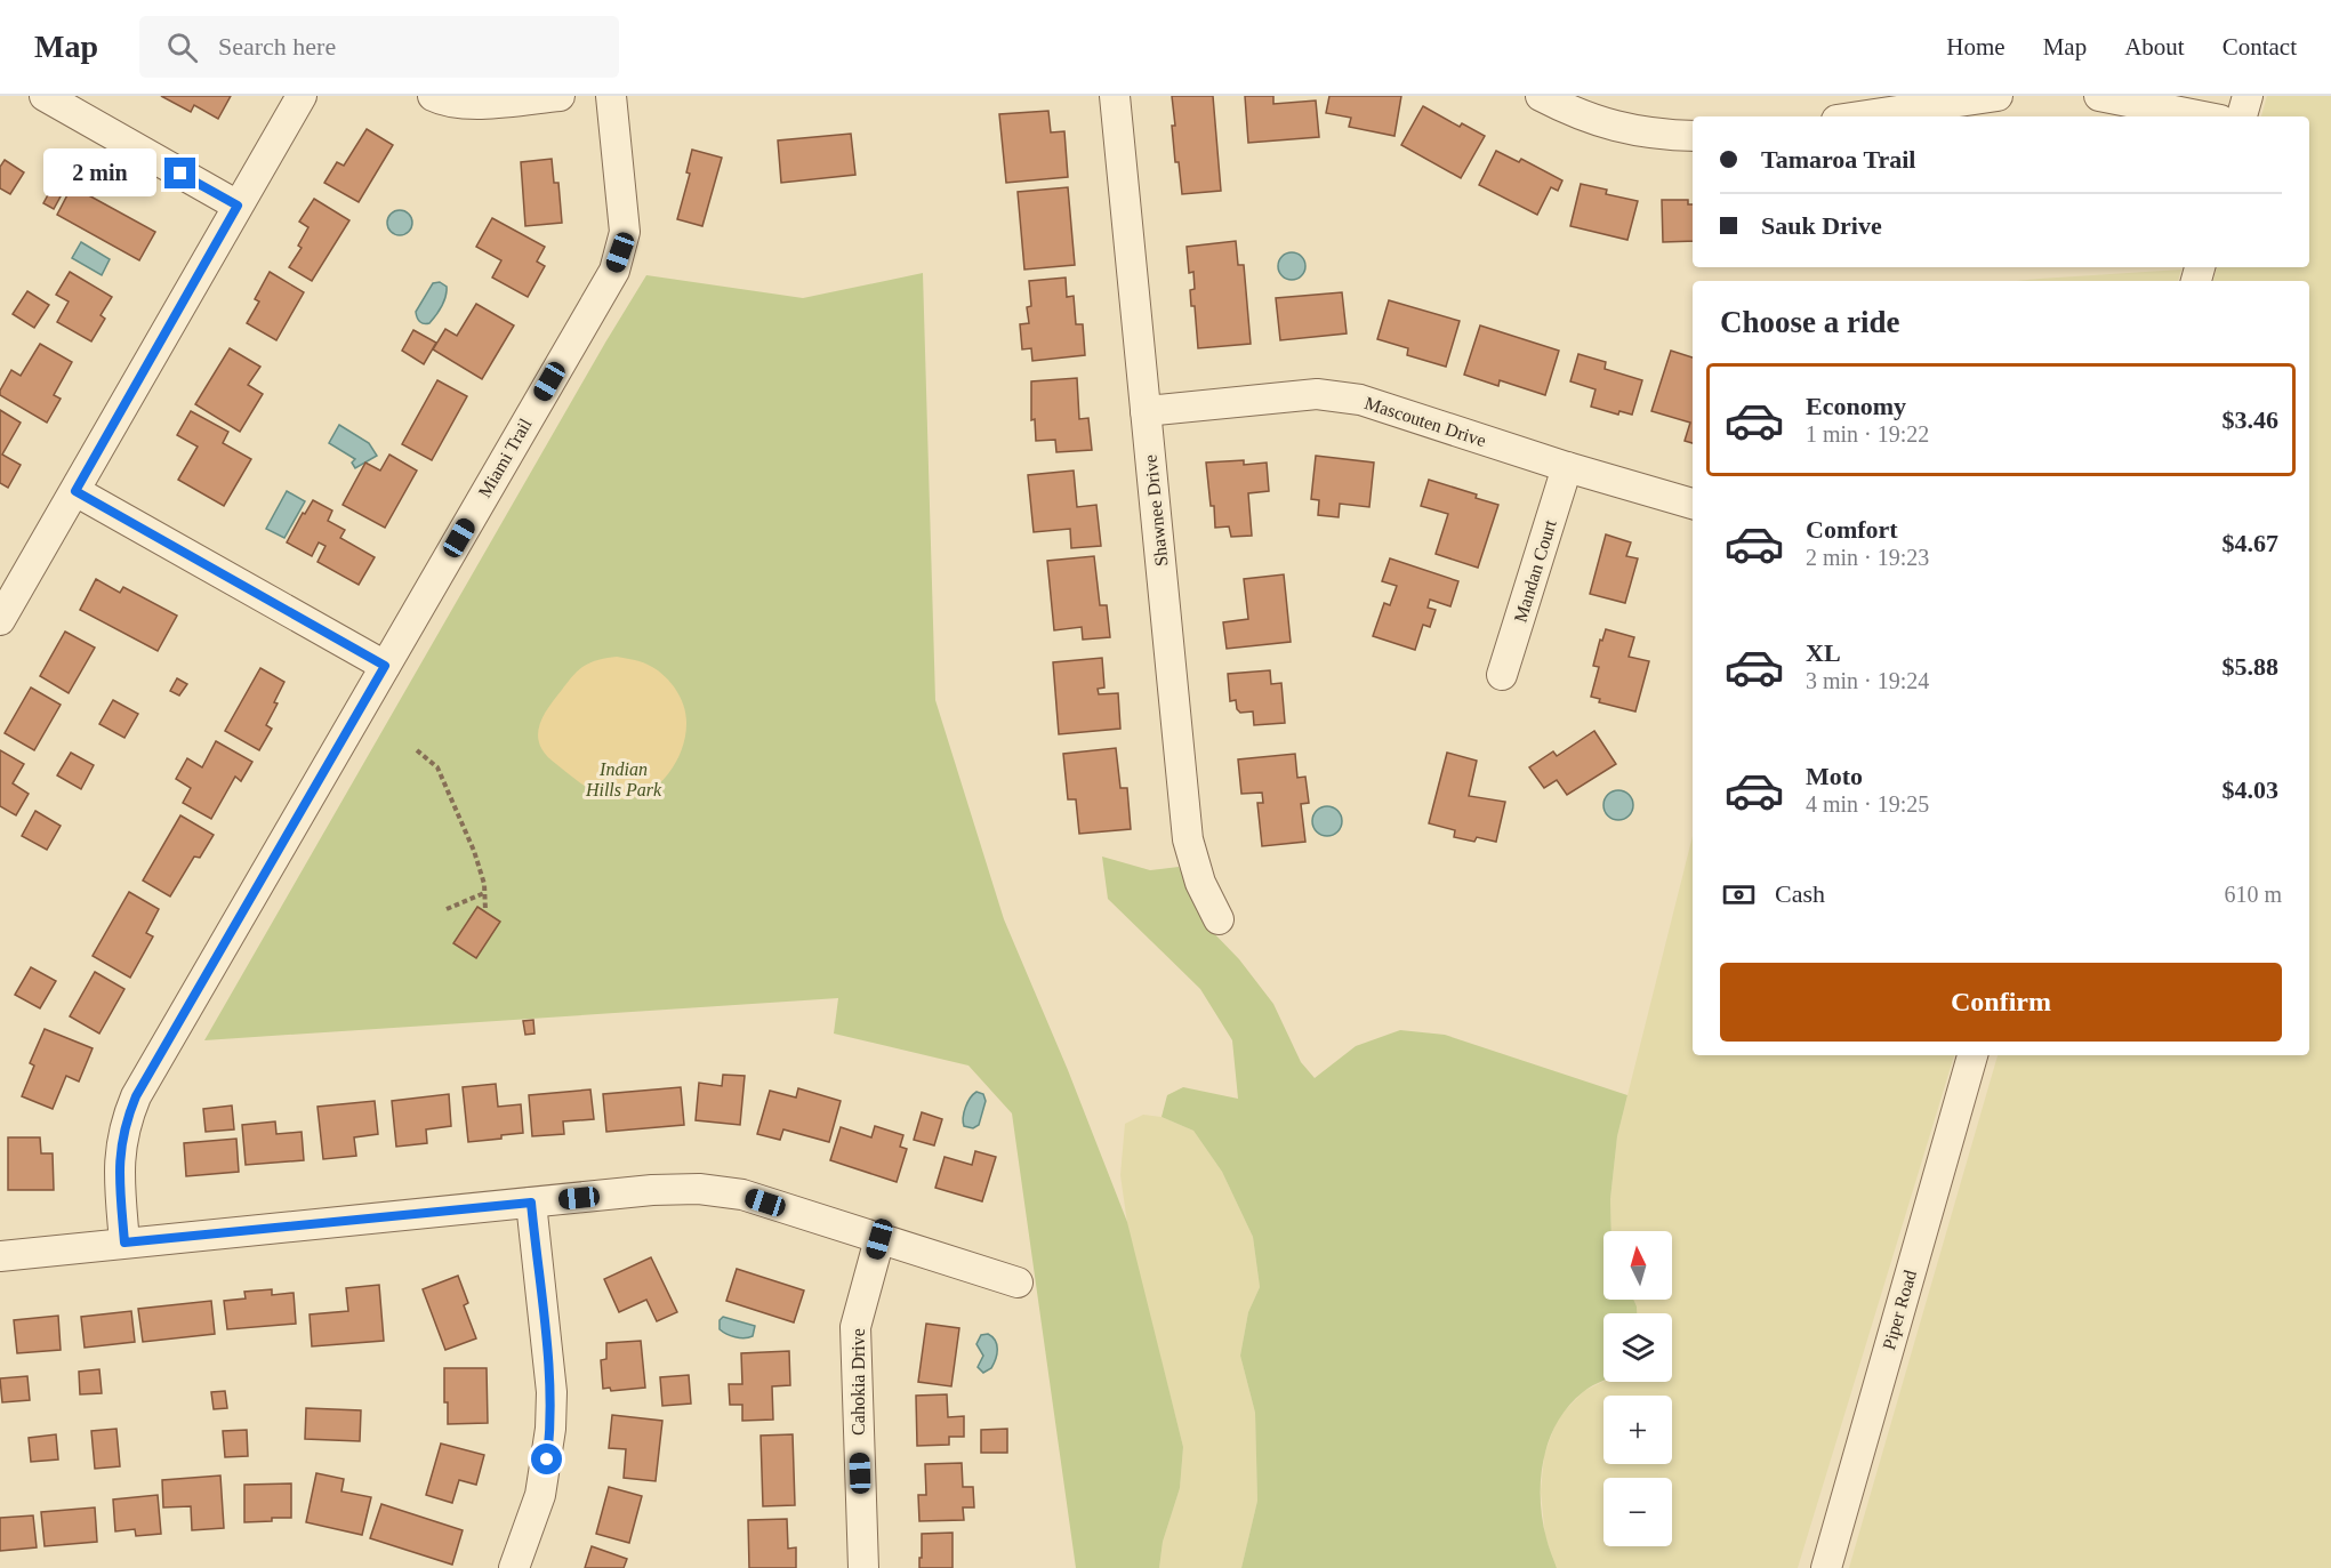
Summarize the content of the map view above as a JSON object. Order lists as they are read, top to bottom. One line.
{"streets":{"street":["Mascouten Drive","Miami Trail","Shawnee Drive","Mandan Court","Piper Road","Cahokia Drive"]},"crossings":[["Mascouten Drive","Shawnee Drive"],["Mascouten Drive","Mandan Court"]],"parks":["Indian Hills Park"],"north":"top","page":{"header":"Map","search":"Search here","nav":["Home","Map","About","Contact"],"banner":["Tamaroa Trail","Sauk Drive"],"bubble":"2 min","heading":"Choose a ride","list":[{"name":"Economy","note":"1 min · 19:22","value":"$3.46"},{"name":"Comfort","note":"2 min · 19:23","value":"$4.67"},{"name":"XL","note":"3 min · 19:24","value":"$5.88"},{"name":"Moto","note":"4 min · 19:25","value":"$4.03"}],"pay":["Cash","610 m"],"buttons":"Confirm","map_buttons":["+","−"]}}
